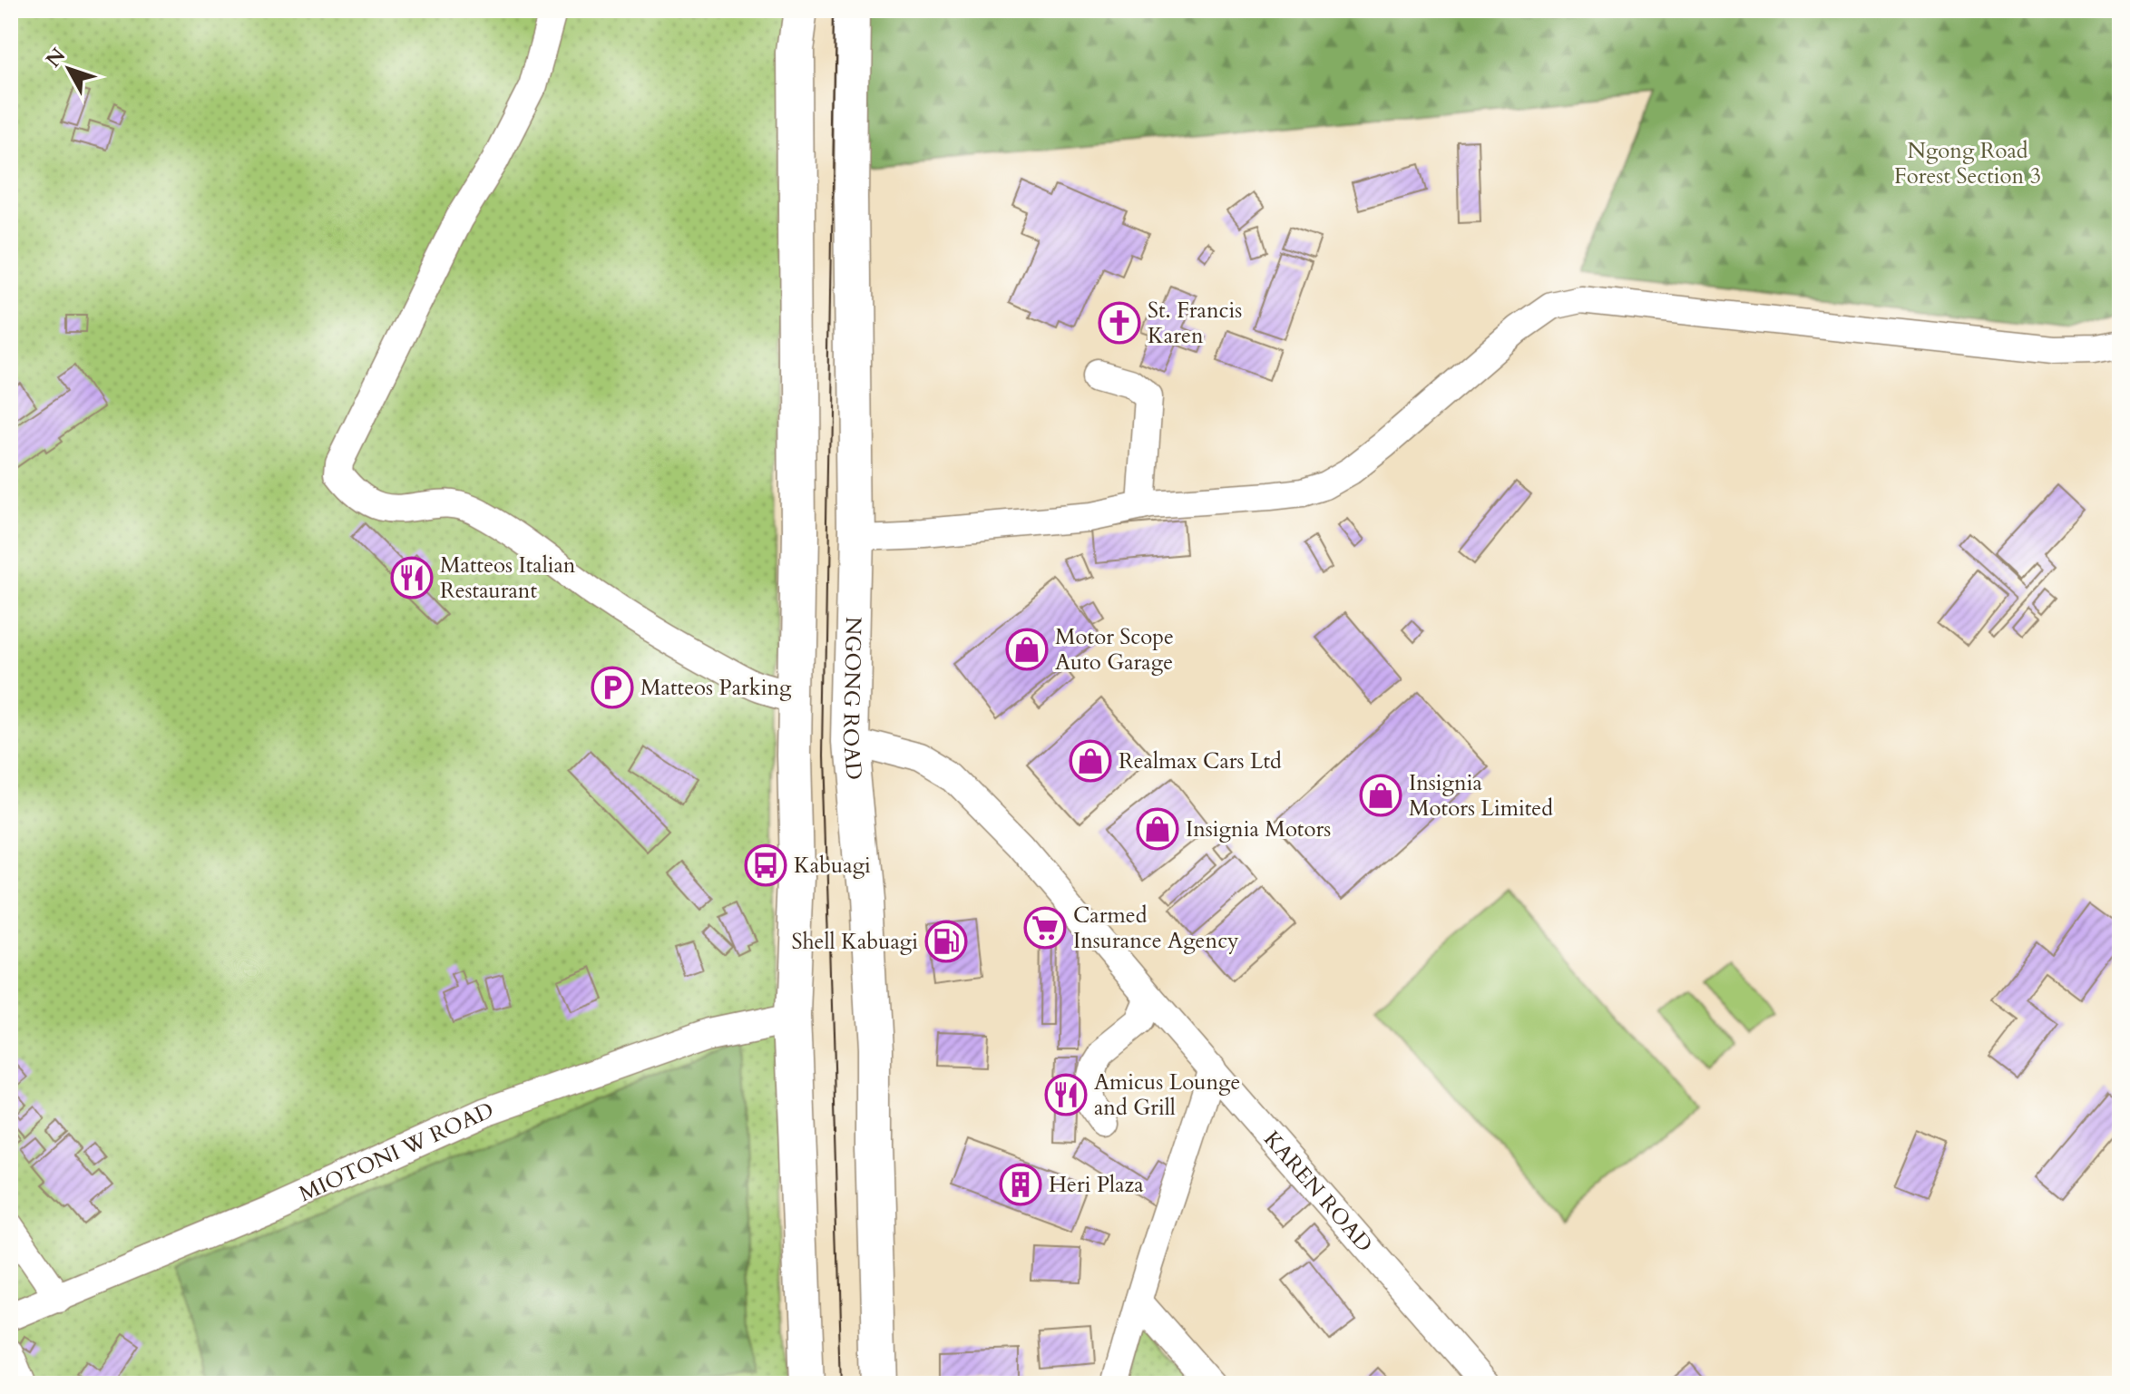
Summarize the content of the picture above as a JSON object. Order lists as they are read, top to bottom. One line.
{"streets":{"main road":["NGONG ROAD"],"street":["MIOTONI W ROAD","KAREN ROAD"]},"crossings":[["NGONG ROAD","KAREN ROAD"]],"parks":["Ngong Road Forest Section 3"],"places":{"church":["St. Francis Karen"],"restaurant":["Matteos Italian Restaurant","Amicus Lounge and Grill"],"shop":["Motor Scope Auto Garage","Realmax Cars Ltd","Insignia Motors Limited","Insignia Motors"],"parking":["Matteos Parking"],"bus stop":["Kabuagi"],"supermarket":["Carmed Insurance Agency"],"fuel station":["Shell Kabuagi"],"building":["Heri Plaza"]},"north":"top left"}
